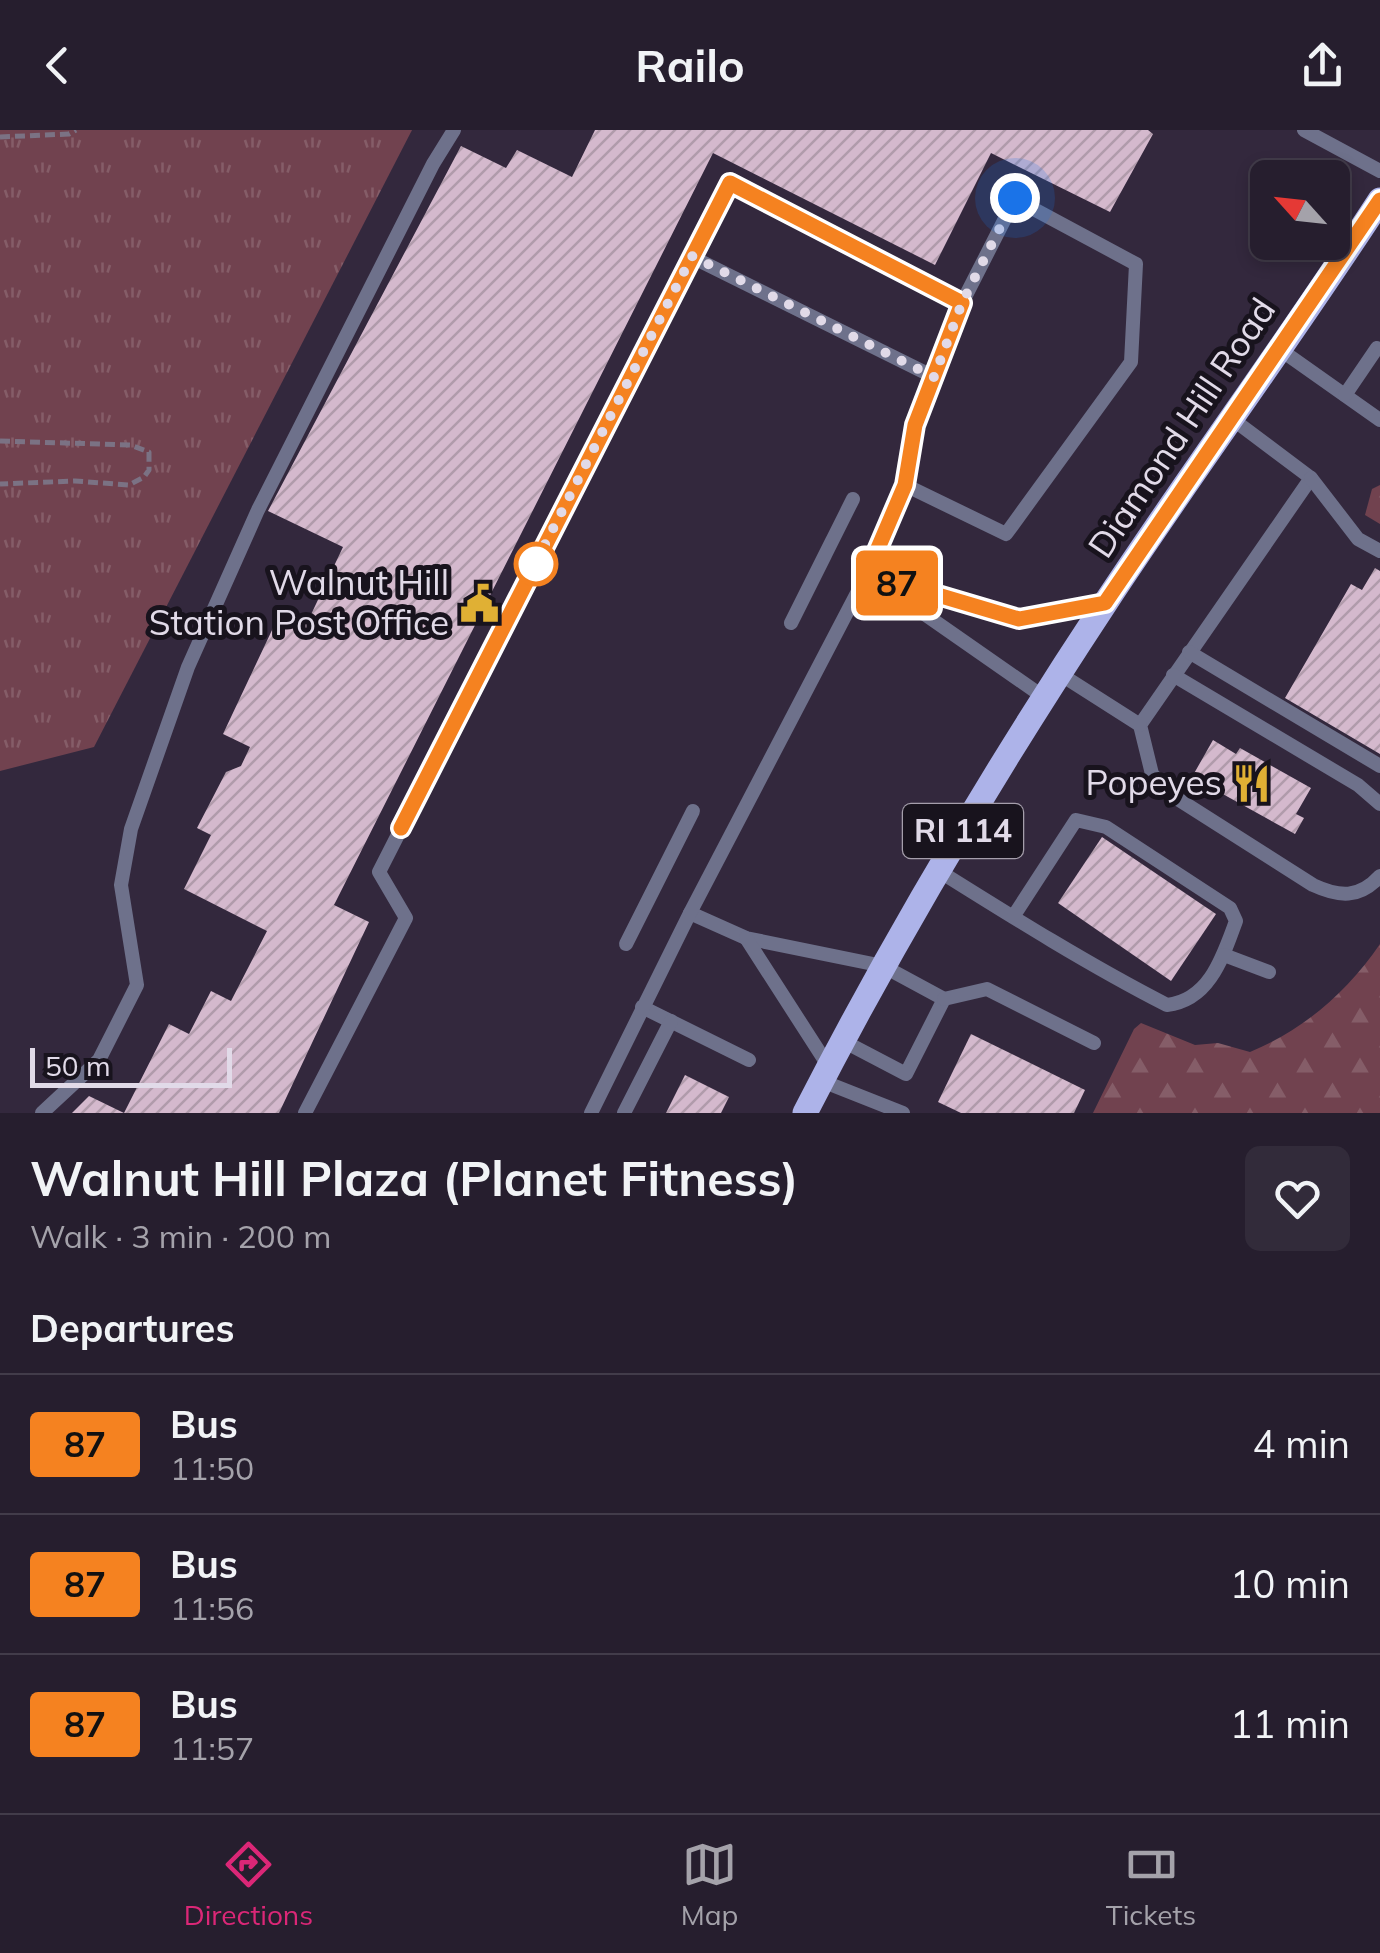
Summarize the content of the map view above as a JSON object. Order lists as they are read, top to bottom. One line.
{"streets":{"main road":["Diamond Hill Road","RI 114"]},"places":{"public building":["Walnut Hill Station Post Office"],"restaurant":["Popeyes"]},"lines":["bus line 87"],"scale_bar":"50 m","north":"top left","page":{"header":"Railo","on_map":"87","scale":"50 m","heading":[["Walnut Hill Plaza (Planet Fitness)","Walk · 3 min · 200 m"],"Departures"],"list":[{"mark":"87","name":"Bus","note":"11:50","value":"4 min"},{"mark":"87","name":"Bus","note":"11:56","value":"10 min"},{"mark":"87","name":"Bus","note":"11:57","value":"11 min"}],"tabs":["Directions","Map","Tickets"]}}
